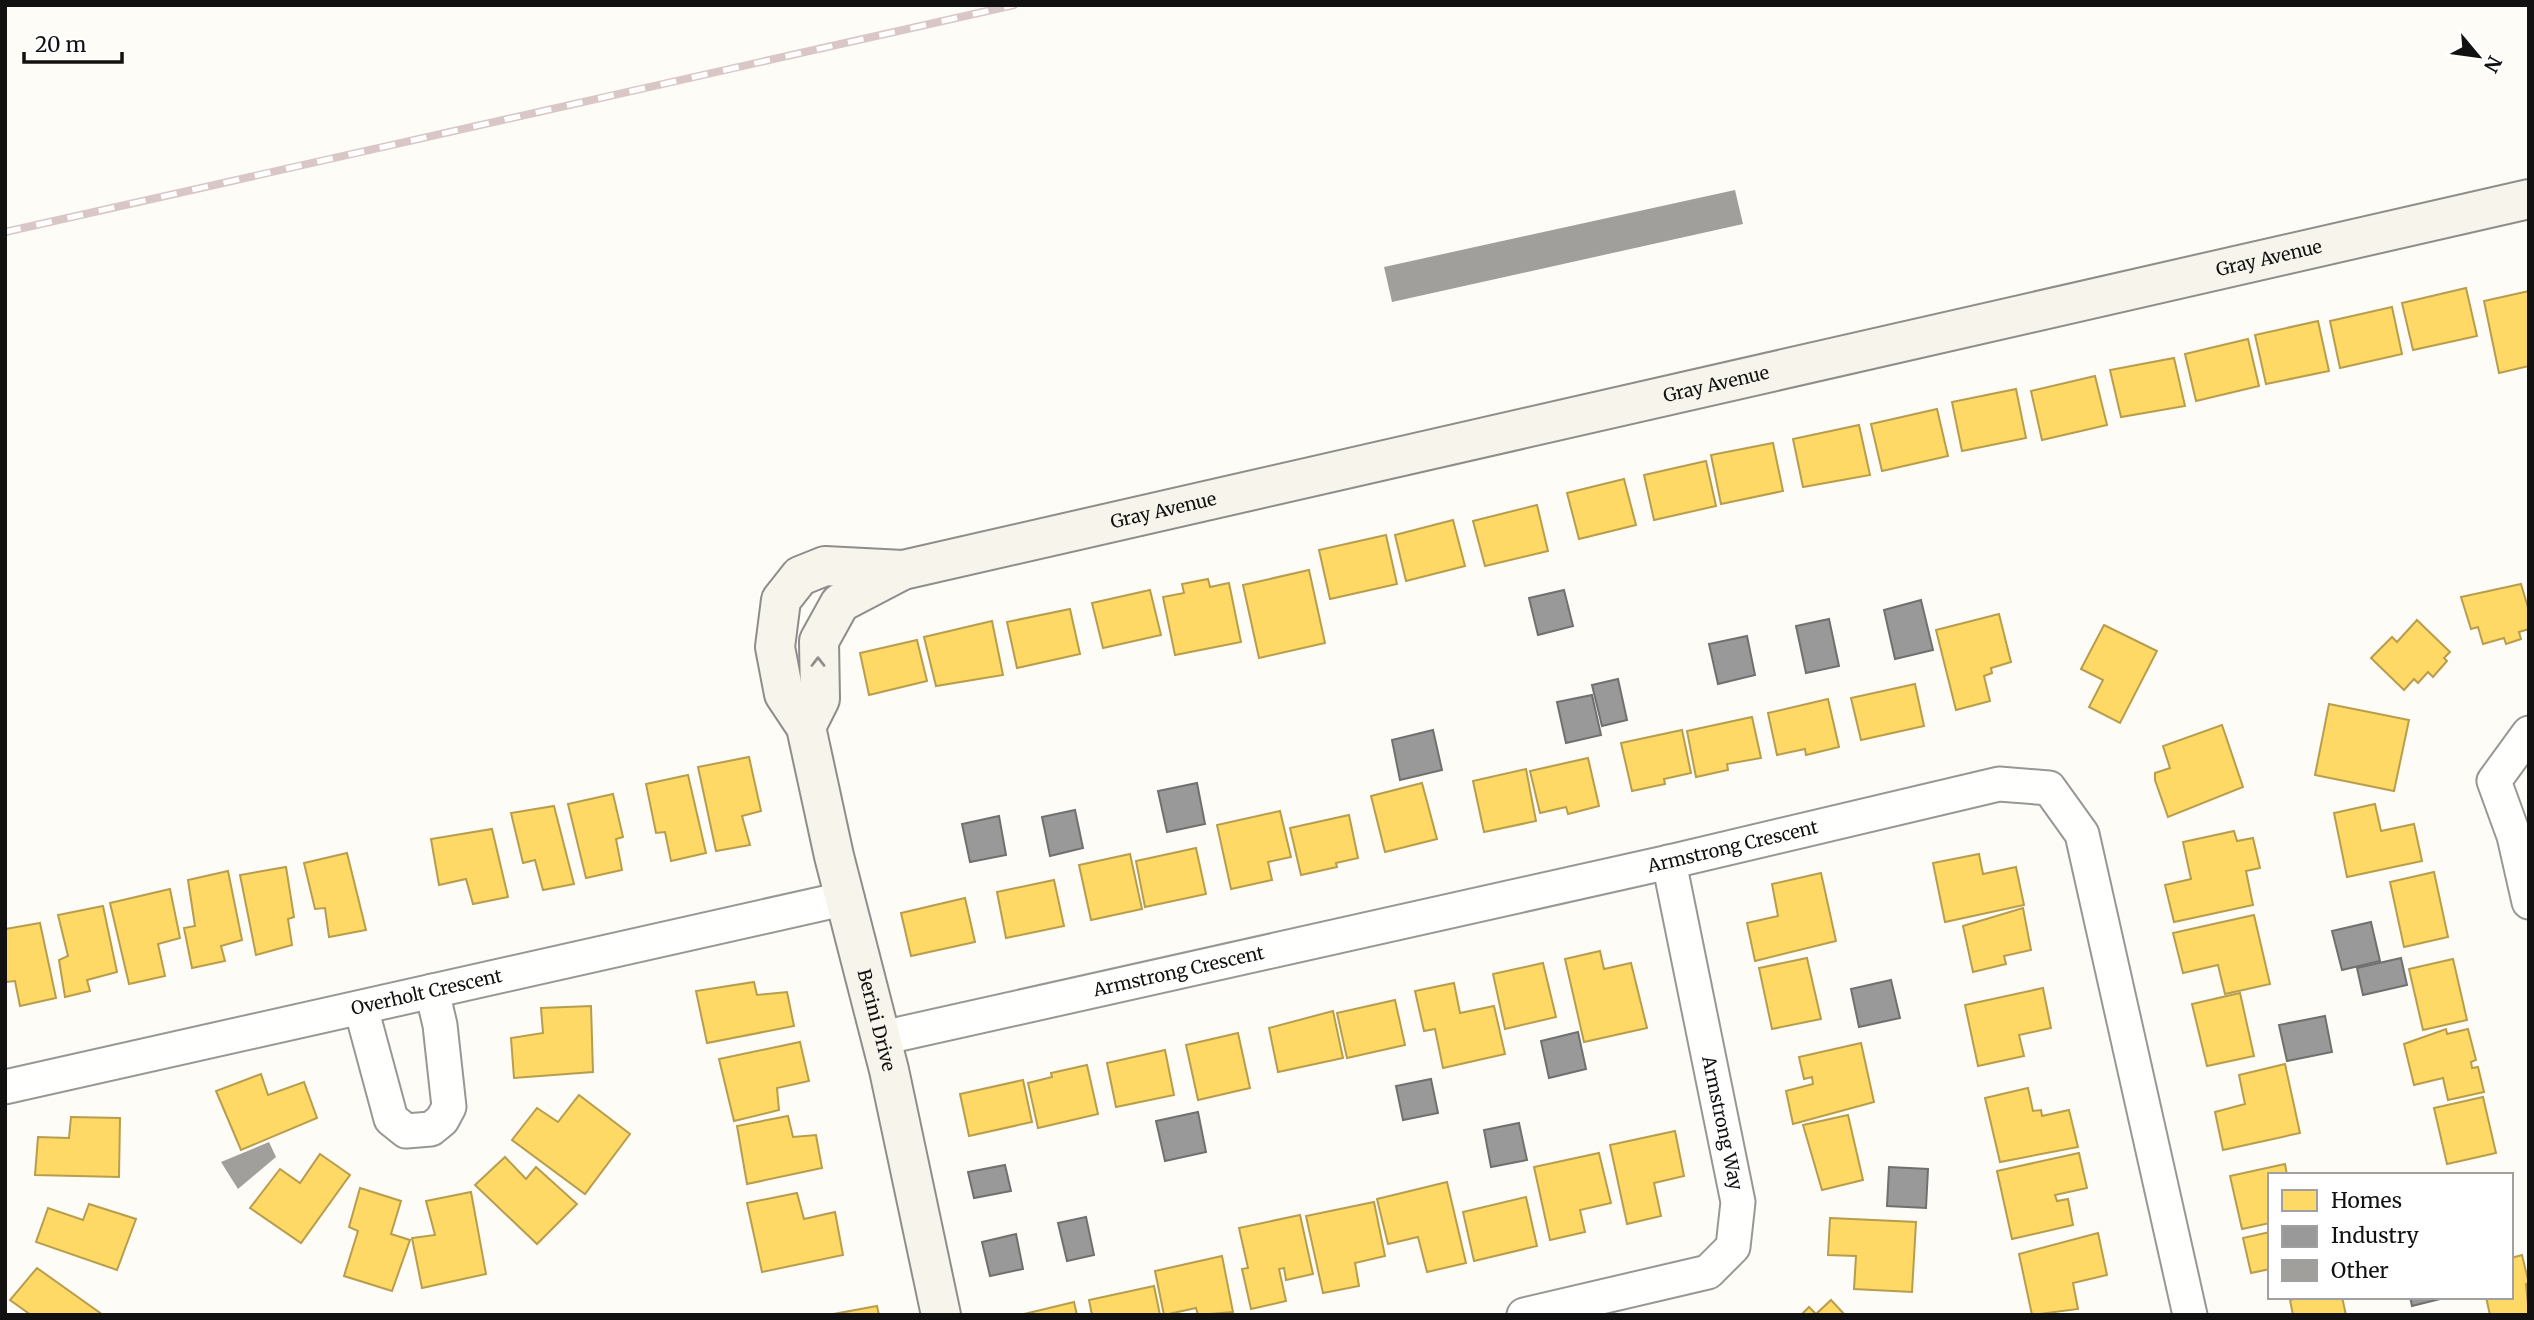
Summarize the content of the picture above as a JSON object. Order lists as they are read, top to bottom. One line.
{"streets":{"street":["Gray Avenue","Armstrong Crescent","Overholt Crescent","Berini Drive","Armstrong Way"]},"crossings":[["Gray Avenue","Berini Drive"],["Armstrong Crescent","Berini Drive"],["Armstrong Crescent","Armstrong Way"],["Overholt Crescent","Berini Drive"]],"legend":["Homes","Industry","Other"],"scale_bar":"20 m","north":"bottom right"}
